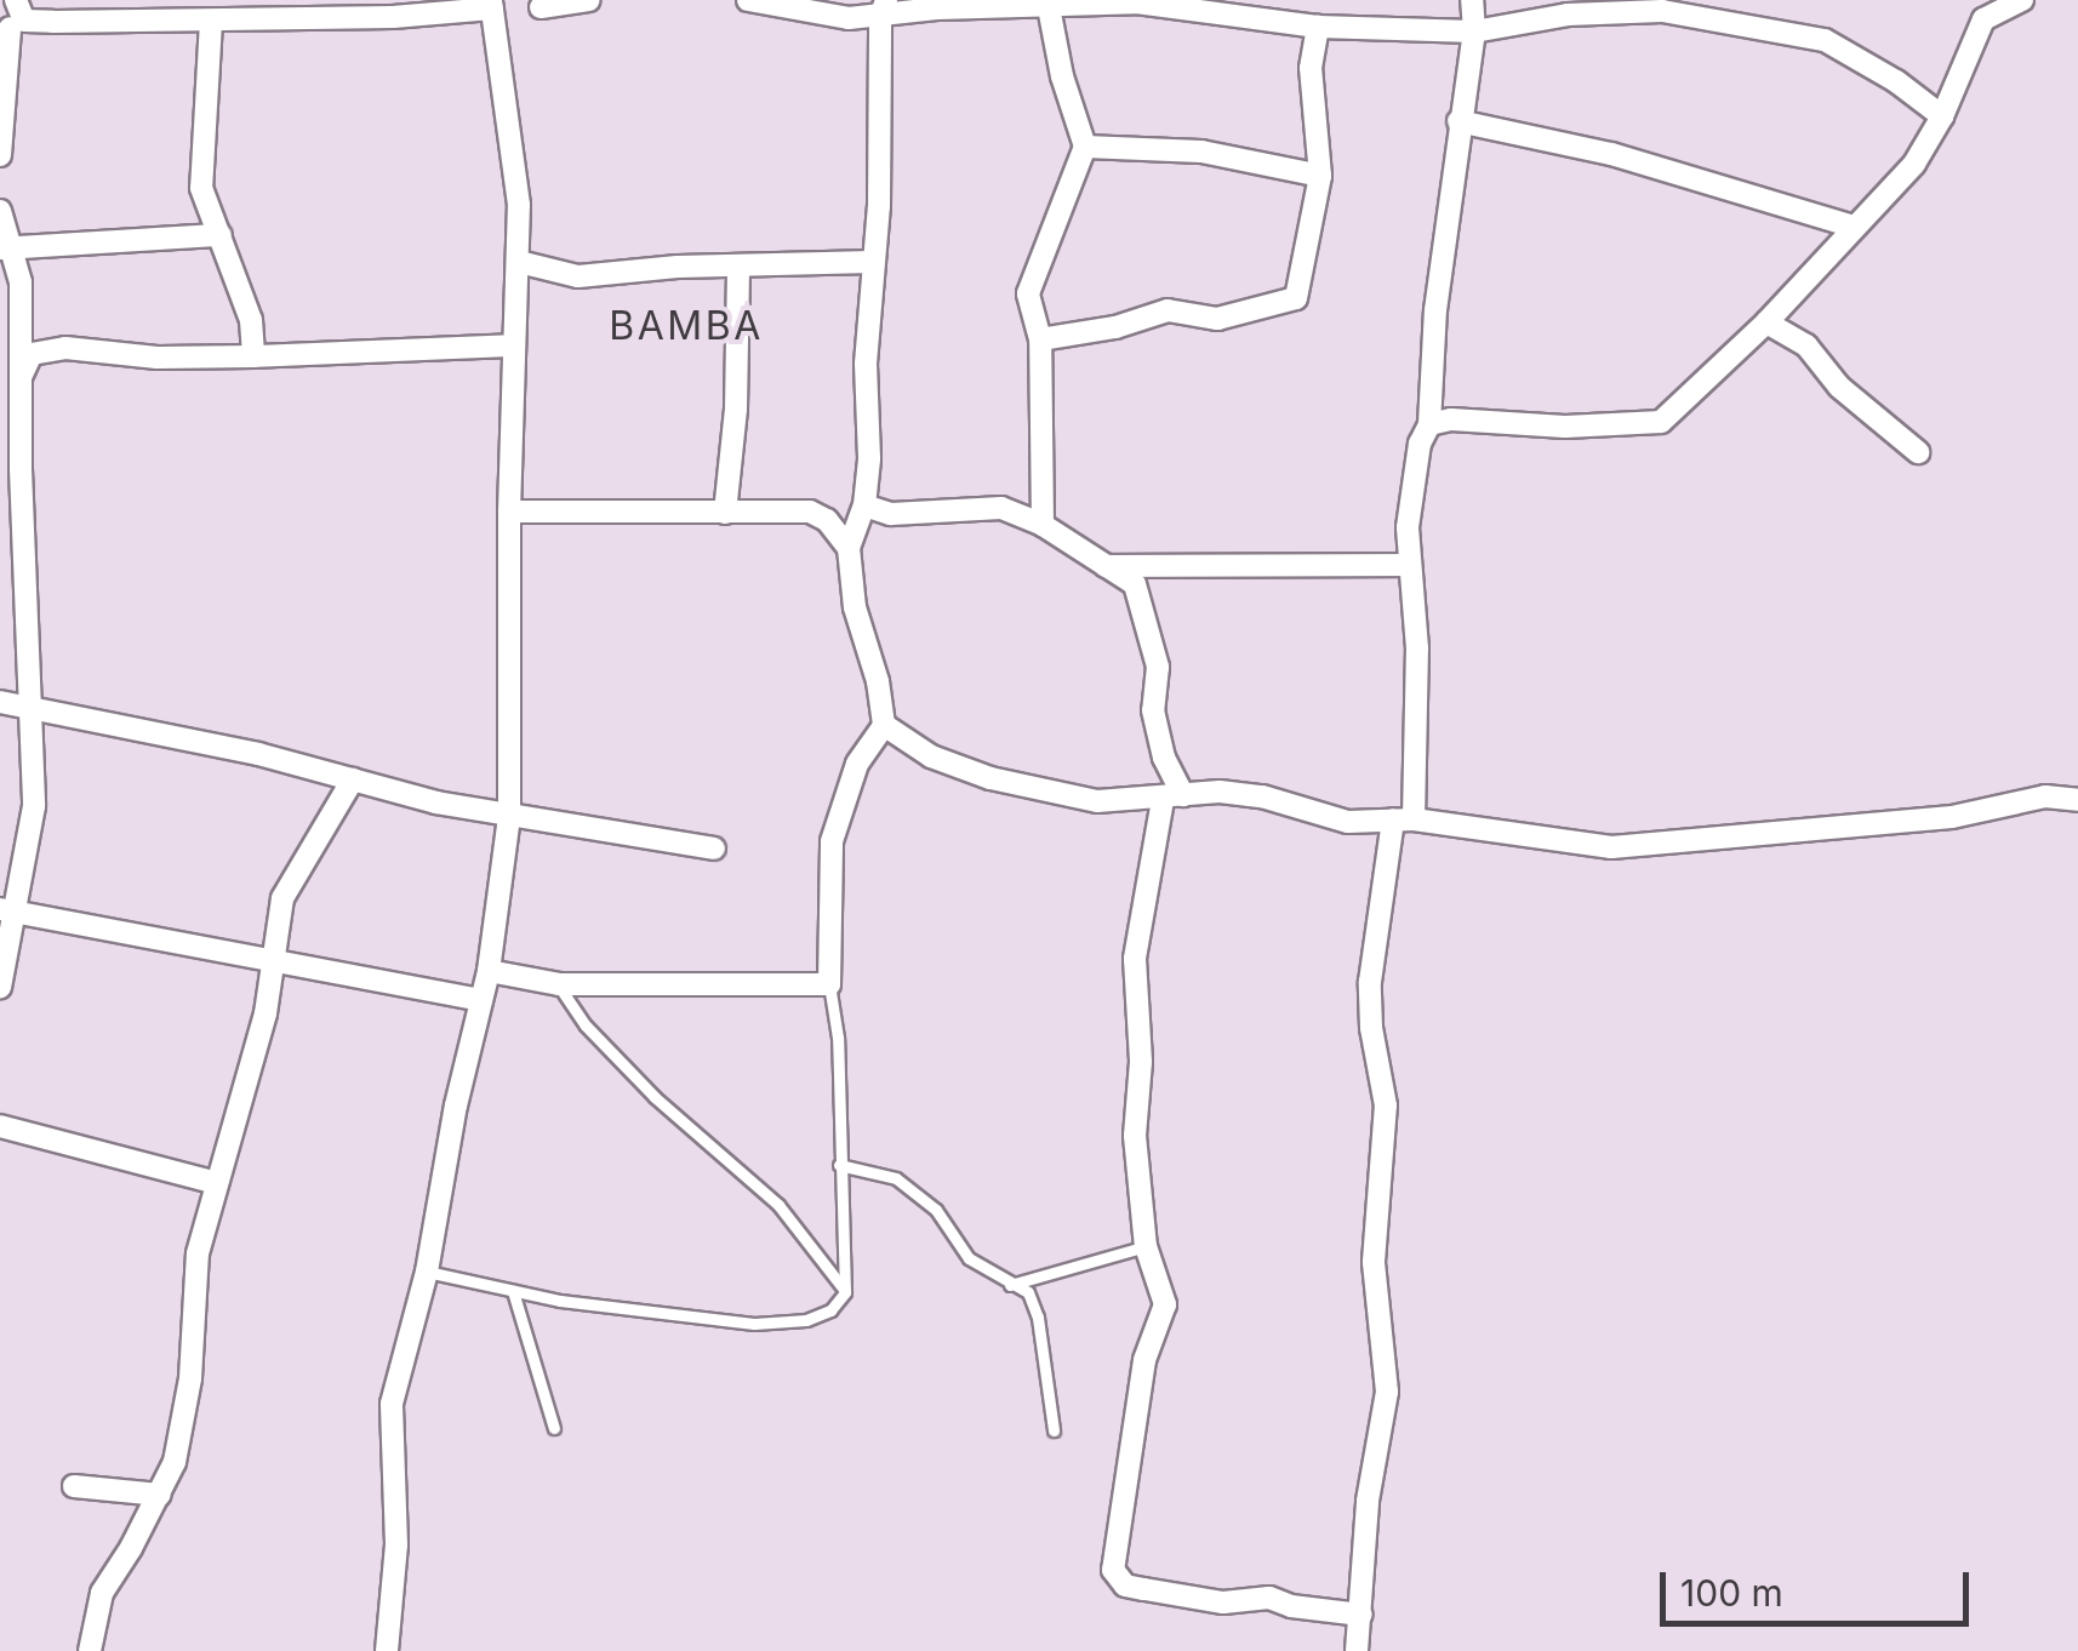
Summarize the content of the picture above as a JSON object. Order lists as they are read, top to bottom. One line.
{"districts":["BAMBA"],"scale_bar":"100 m"}
